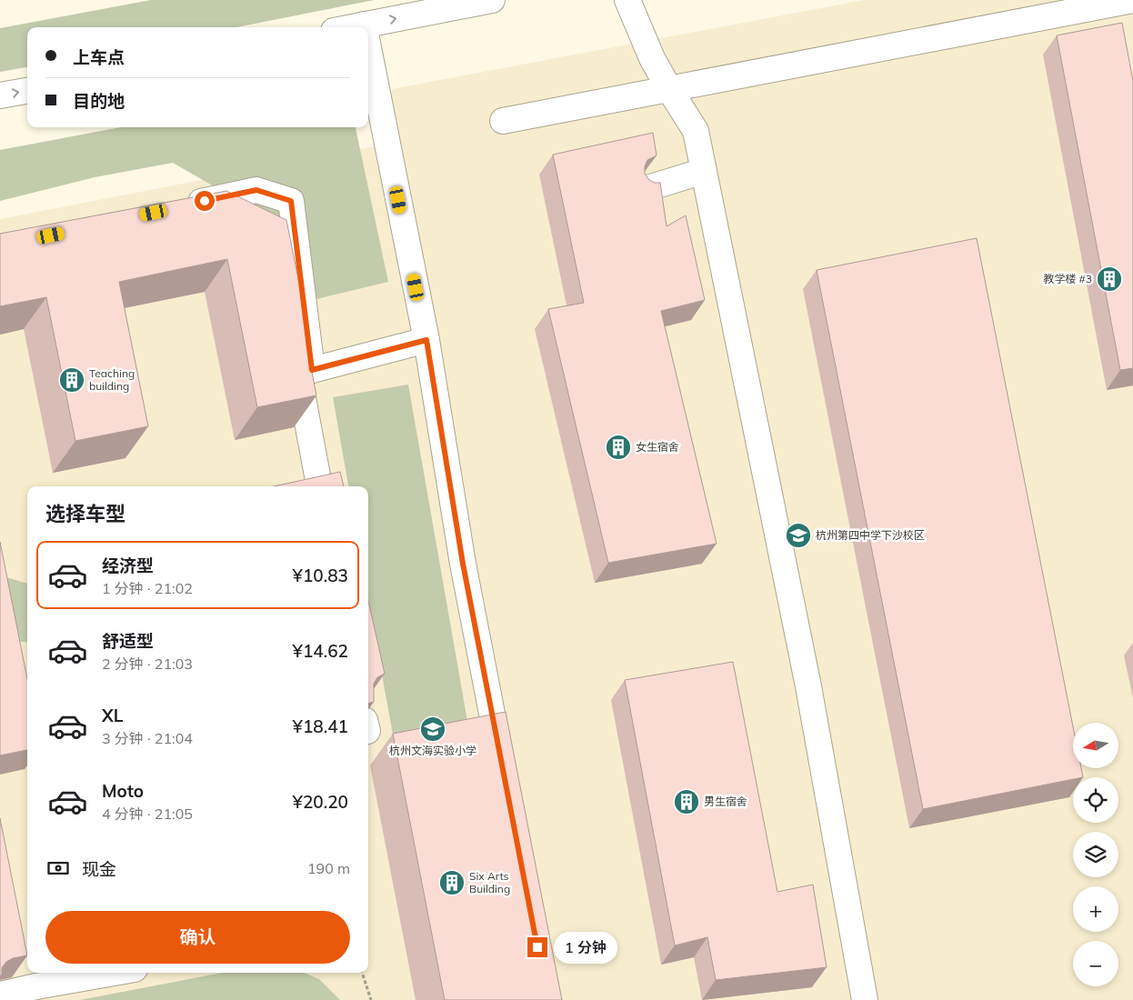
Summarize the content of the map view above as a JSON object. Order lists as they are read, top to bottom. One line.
{"places":{"building":["教学楼 #3","Teaching building","女生宿舍","男生宿舍","Six Arts Building"],"school or university":["杭州第四中学下沙校区","杭州文海实验小学"]},"north":"left","page":{"banner":["上车点","目的地"],"heading":"选择车型","list":[{"name":"经济型","note":"1 分钟 · 21:02","value":"¥10.83"},{"name":"舒适型","note":"2 分钟 · 21:03","value":"¥14.62"},{"name":"XL","note":"3 分钟 · 21:04","value":"¥18.41"},{"name":"Moto","note":"4 分钟 · 21:05","value":"¥20.20"}],"map_buttons":["+","−"],"pay":["现金","190 m"],"buttons":"确认","bubble":"1 分钟"}}
